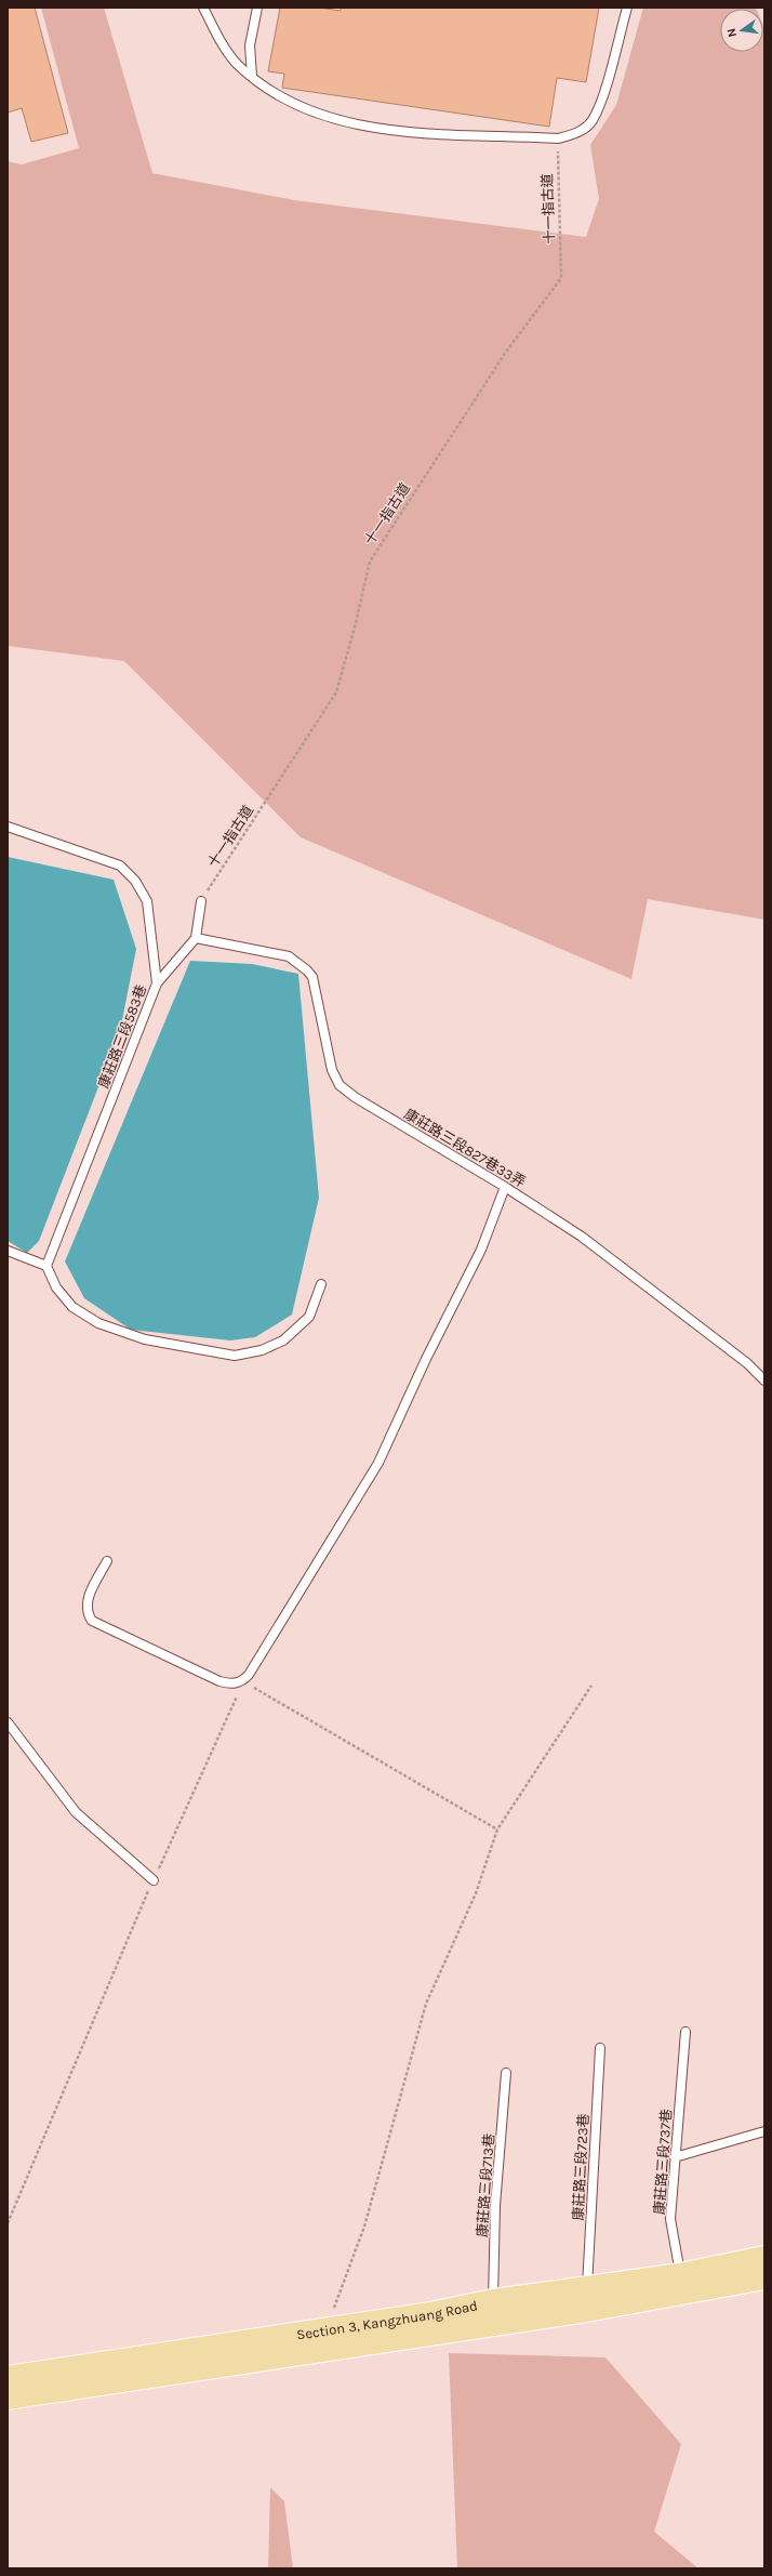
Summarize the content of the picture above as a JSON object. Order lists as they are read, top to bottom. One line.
{"streets":{"main road":["Section 3, Kangzhuang Road"],"lane":["康莊路三段583巷","康莊路三段827巷33弄","康莊路三段737巷","康莊路三段723巷","康莊路三段713巷"],"path":["十一指古道"]},"crossings":[["康莊路三段737巷","Section 3, Kangzhuang Road"],["康莊路三段723巷","Section 3, Kangzhuang Road"],["康莊路三段713巷","Section 3, Kangzhuang Road"]],"north":"left"}
